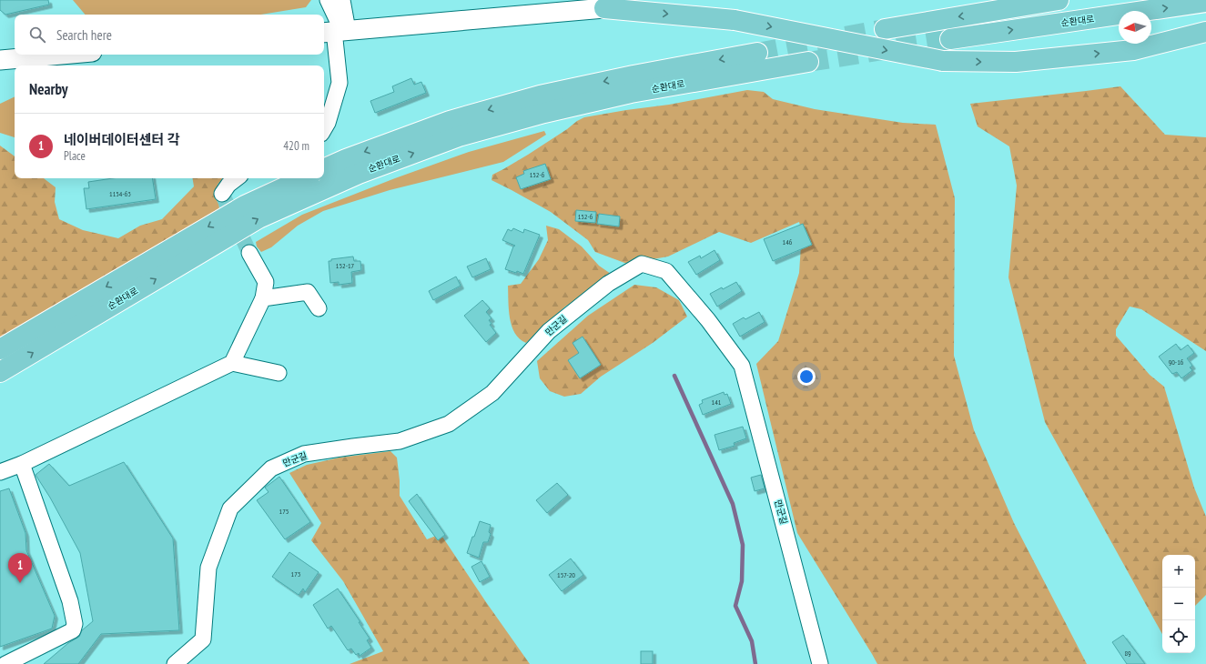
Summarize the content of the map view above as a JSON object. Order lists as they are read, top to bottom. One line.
{"streets":{"highway":["순환대로"],"street":["만군길"]},"house_numbers":["152-6","1154-63","152-6","146","152-17","90-16","141","175","173","157-20","89"],"north":"left","page":{"search":"Search here","heading":"Nearby","list":[{"mark":"1","name":"네이버데이터센터 각","note":"Place","value":"420 m"}],"pins":"1","map_buttons":["+","−"]}}
